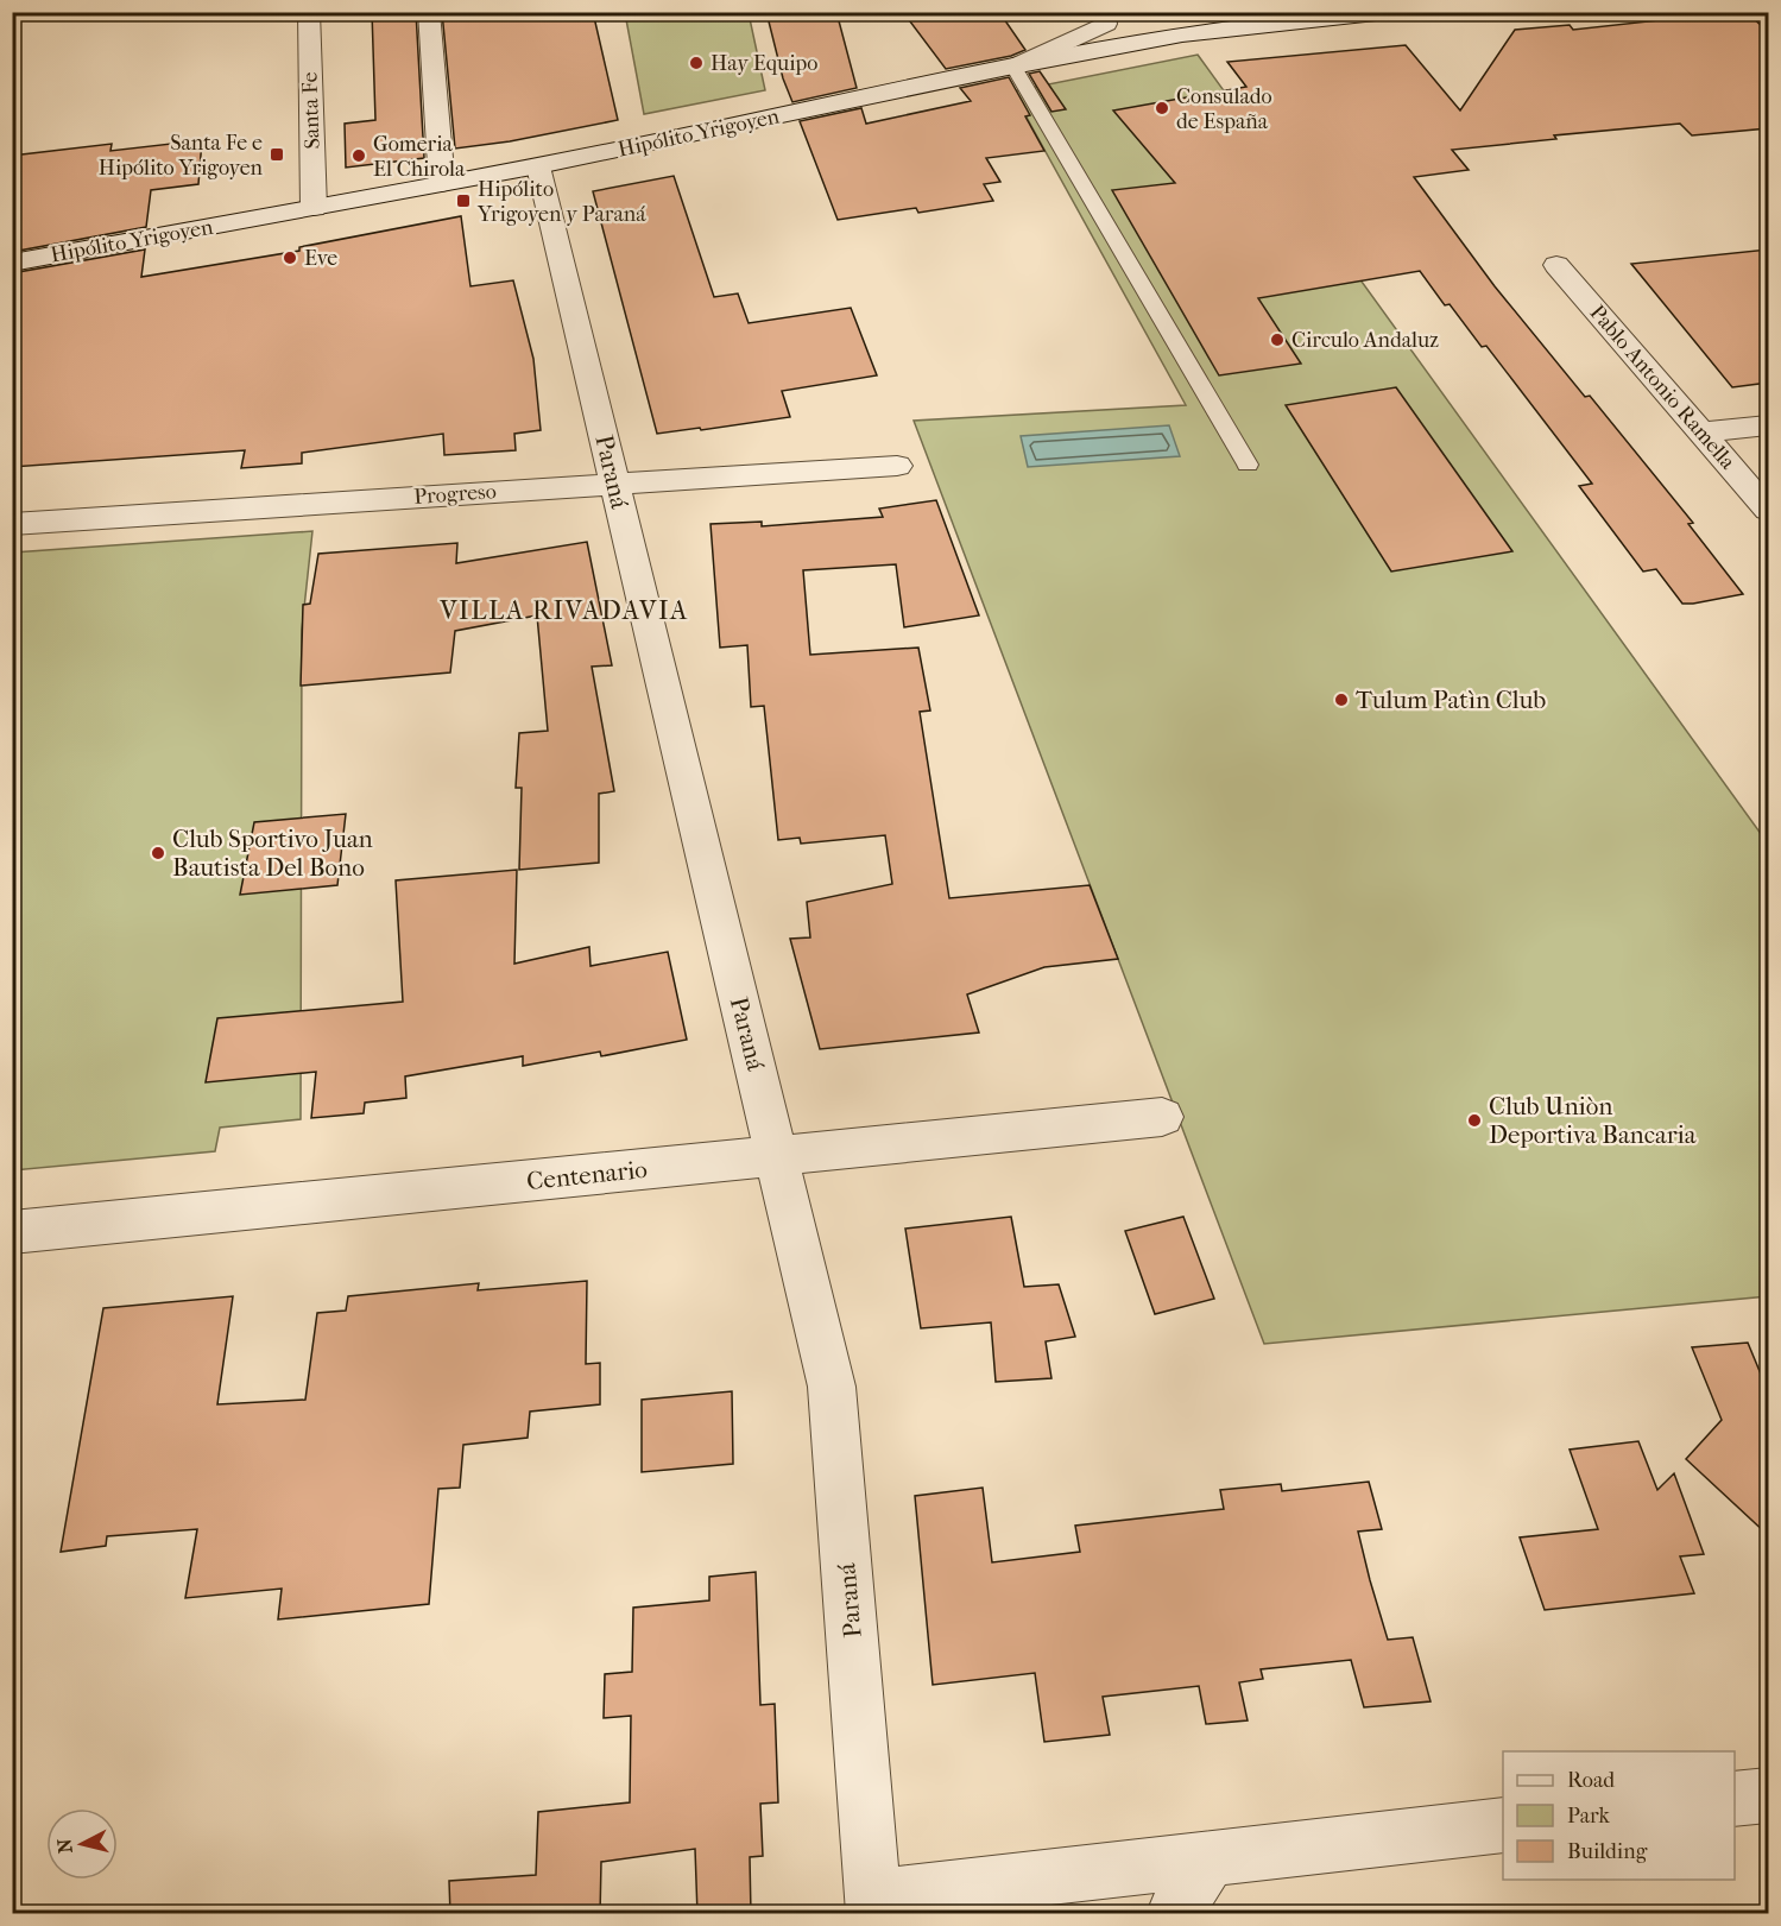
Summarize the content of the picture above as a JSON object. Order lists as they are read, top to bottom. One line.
{"streets":{"street":["Santa Fe","Hipólito Yrigoyen","Pablo Antonio Ramella","Paraná","Progreso","Centenario"]},"crossings":[["Santa Fe","Hipólito Yrigoyen"],["Hipólito Yrigoyen","Paraná"],["Paraná","Progreso"],["Paraná","Centenario"]],"districts":["VILLA RIVADAVIA"],"places":{"other":["Hay Equipo","Consulado de España","Gomeria El Chirola","Eve","Circulo Andaluz","Tulum Patìn Club","Club Sportivo Juan Bautista Del Bono","Club Uniòn Deportiva Bancaria"],"transit":["Santa Fe e Hipólito Yrigoyen","Hipólito Yrigoyen y Paraná"]},"legend":["Road","Park","Building"],"north":"left"}
